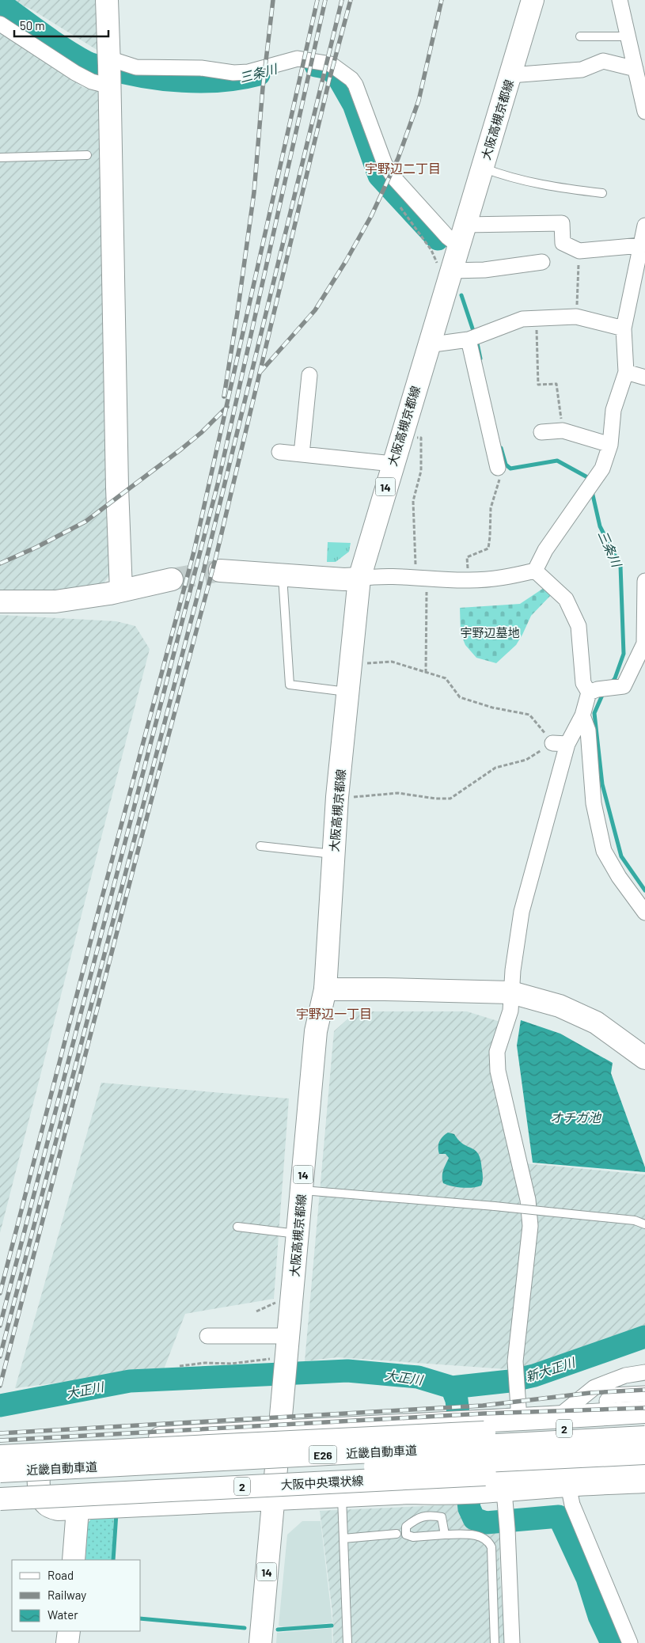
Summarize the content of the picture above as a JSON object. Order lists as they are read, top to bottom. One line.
{"streets":{"main road":["大阪高槻京都線","14","2","近畿自動車道","E26","大阪中央環状線"]},"districts":["宇野辺二丁目","宇野辺一丁目"],"water":["三条川","オチガ池","新大正川","大正川"],"parks":["宇野辺墓地"],"legend":["Road","Railway","Water"],"scale_bar":"50 m"}
